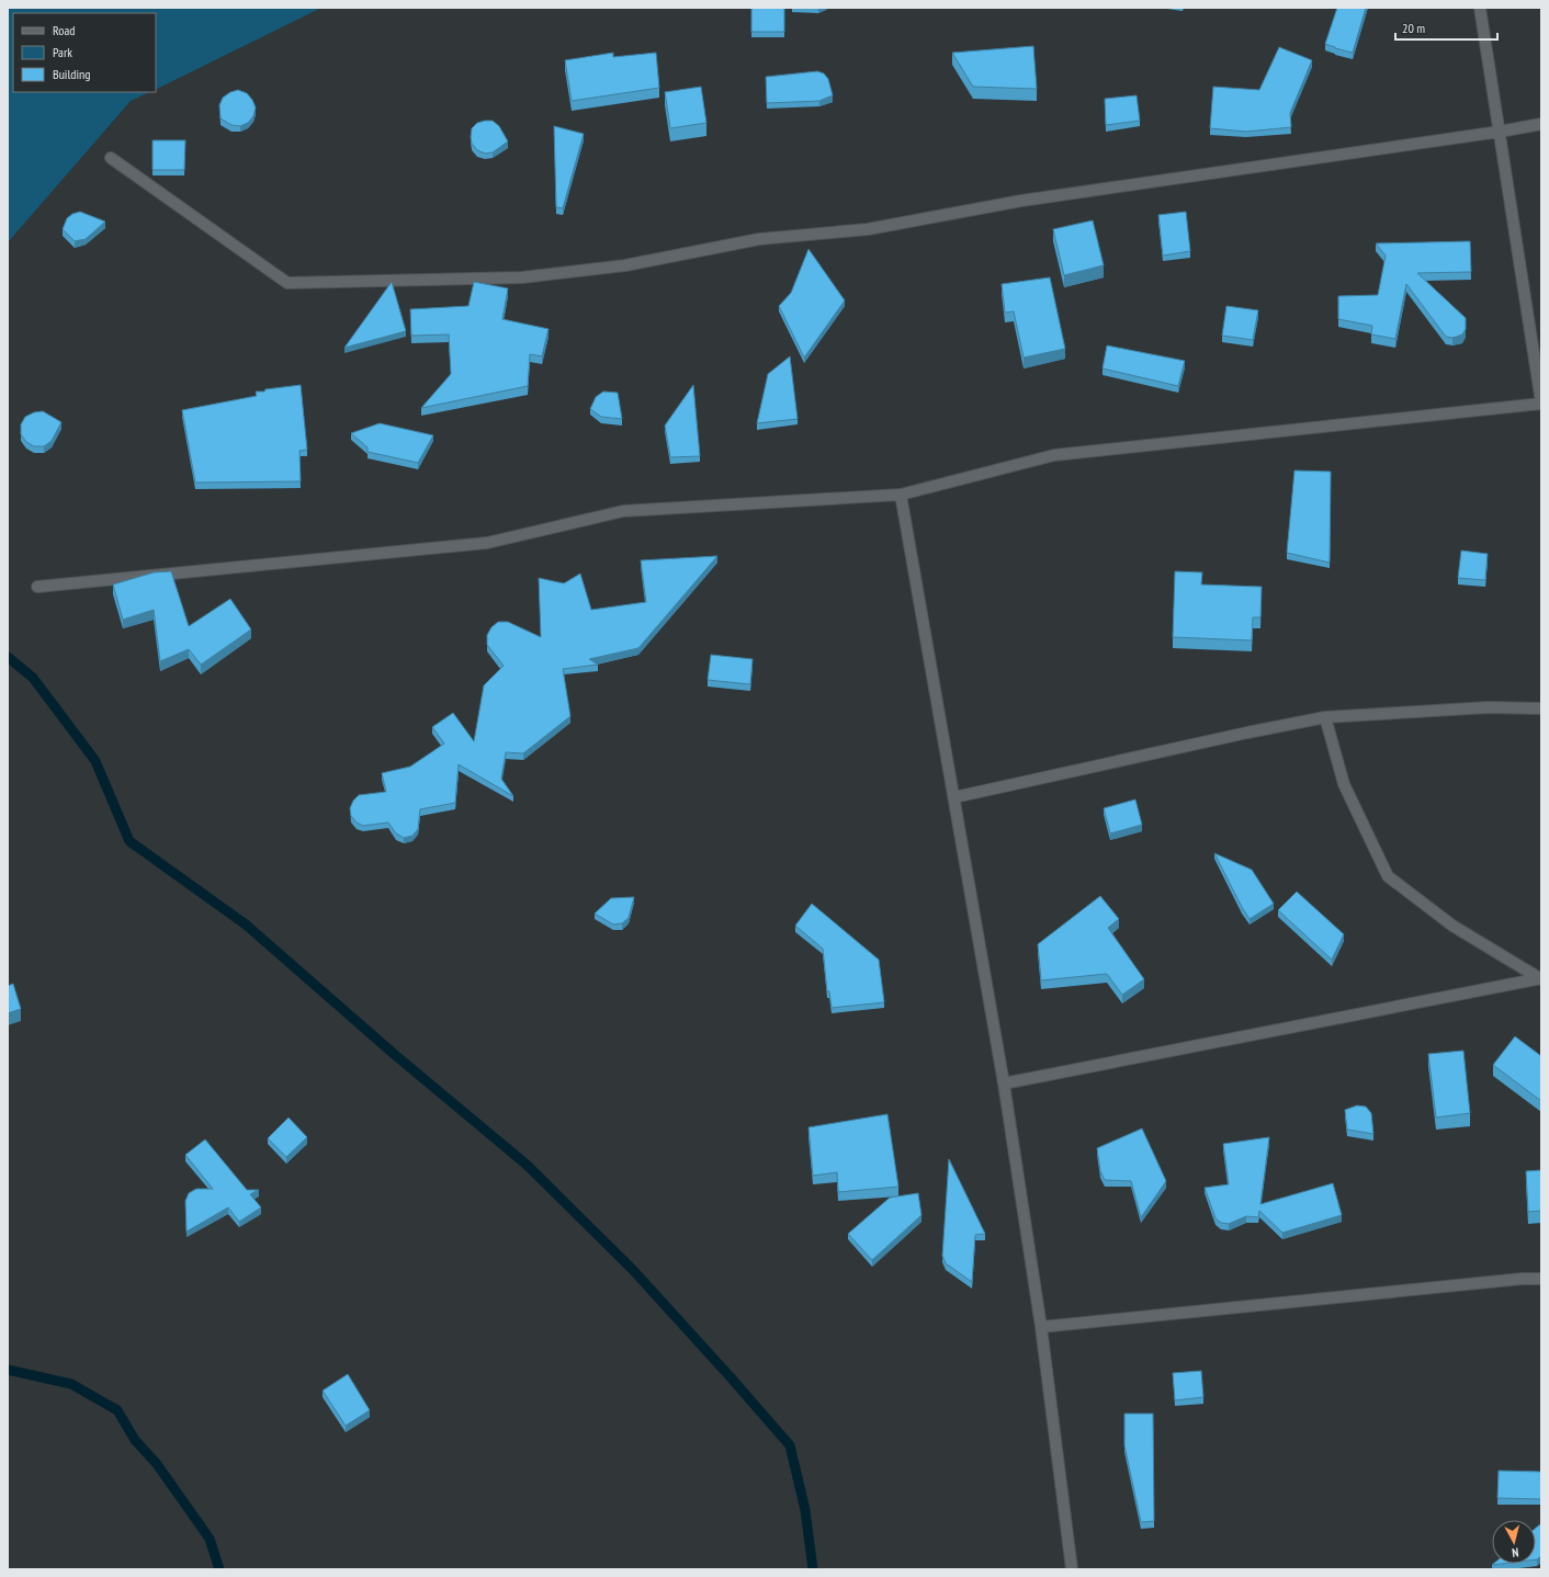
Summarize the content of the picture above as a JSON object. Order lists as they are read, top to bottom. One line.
{"legend":["Road","Park","Building"],"scale_bar":"20 m","north":"bottom"}
